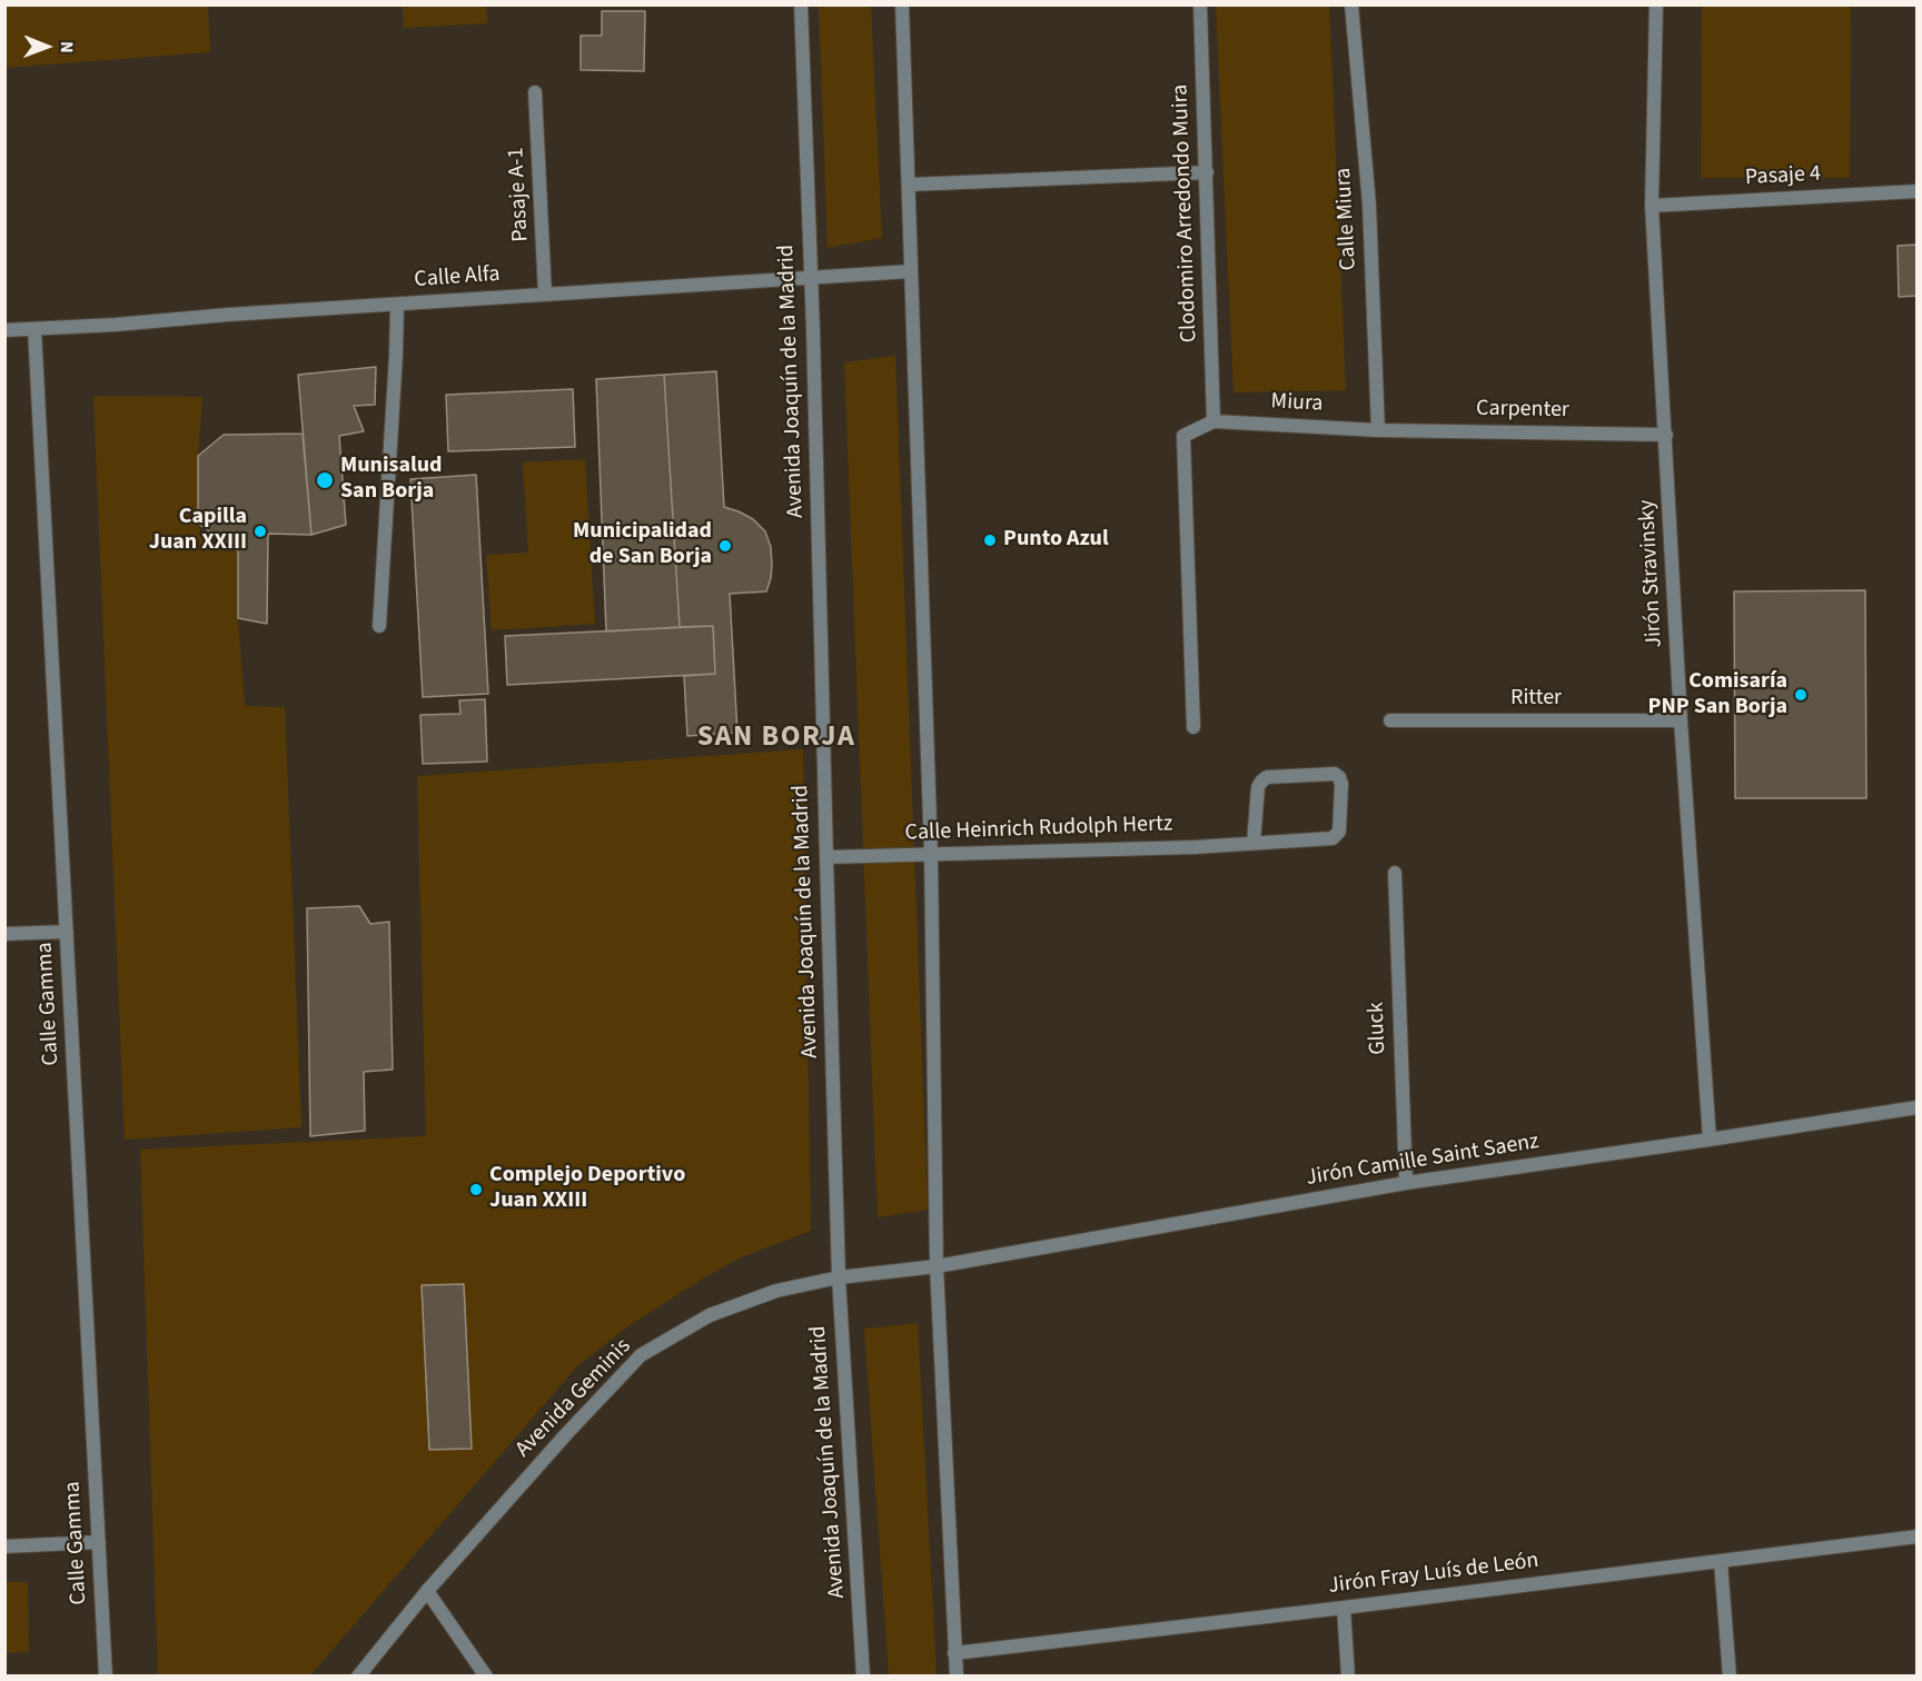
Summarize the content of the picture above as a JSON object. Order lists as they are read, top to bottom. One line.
{"streets":{"street":["Pasaje 4","Pasaje A-1","Clodomiro Arredondo Muira","Calle Miura","Calle Alfa","Avenida Joaquín de la Madrid","Miura","Carpenter","Jirón Stravinsky","Ritter","Calle Heinrich Rudolph Hertz","Calle Gamma","Gluck","Jirón Camille Saint Saenz","Avenida Geminis","Jirón Fray Luís de León"]},"crossings":[["Pasaje 4","Jirón Stravinsky"],["Pasaje A-1","Calle Alfa"],["Clodomiro Arredondo Muira","Miura"],["Calle Miura","Miura"],["Calle Miura","Carpenter"],["Calle Alfa","Avenida Joaquín de la Madrid"],["Calle Alfa","Calle Gamma"],["Avenida Joaquín de la Madrid","Calle Heinrich Rudolph Hertz"],["Avenida Joaquín de la Madrid","Avenida Geminis"],["Miura","Carpenter"],["Carpenter","Jirón Stravinsky"],["Jirón Stravinsky","Ritter"],["Jirón Stravinsky","Jirón Camille Saint Saenz"],["Gluck","Jirón Camille Saint Saenz"],["Jirón Camille Saint Saenz","Avenida Geminis"]],"districts":["SAN BORJA"],"places":["Munisalud San Borja","Capilla Juan XXIII","Punto Azul","Municipalidad de San Borja","Comisaría PNP San Borja","Complejo Deportivo Juan XXIII"],"north":"right"}
